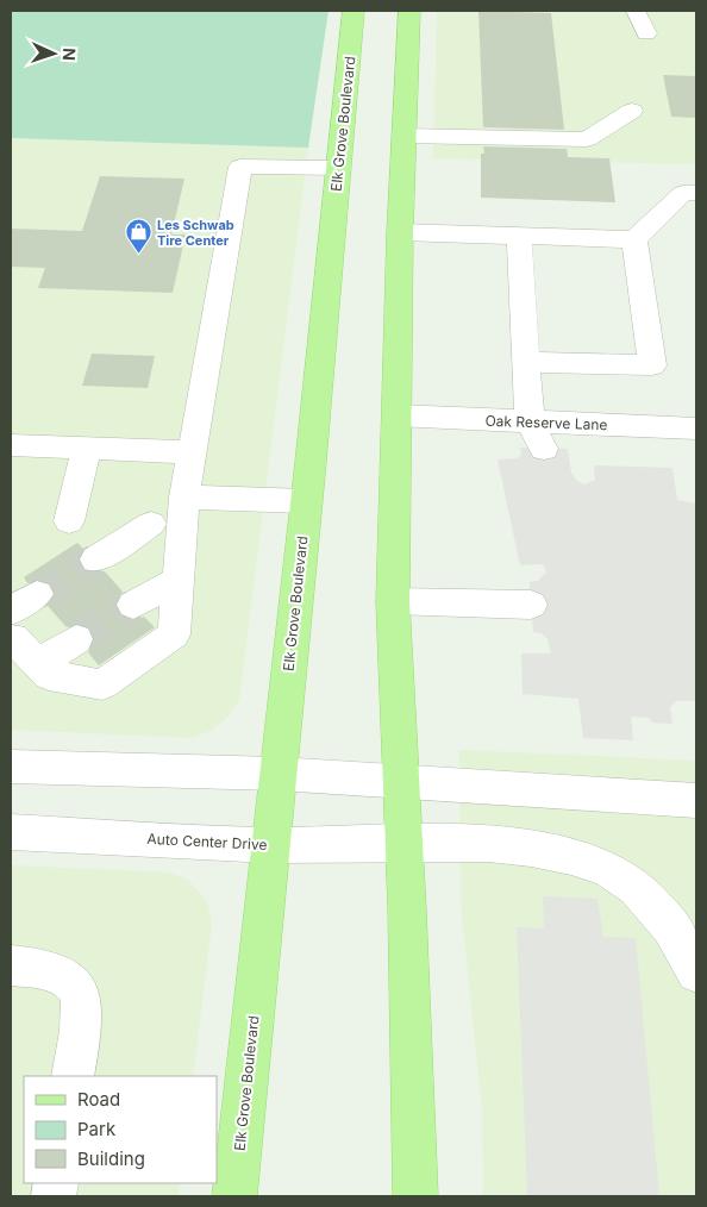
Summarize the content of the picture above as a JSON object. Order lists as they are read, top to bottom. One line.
{"streets":{"main road":["Elk Grove Boulevard"],"street":["Oak Reserve Lane","Auto Center Drive"]},"crossings":[["Elk Grove Boulevard","Auto Center Drive"]],"places":{"shop":["Les Schwab Tire Center"]},"legend":["Road","Park","Building"],"north":"right"}
